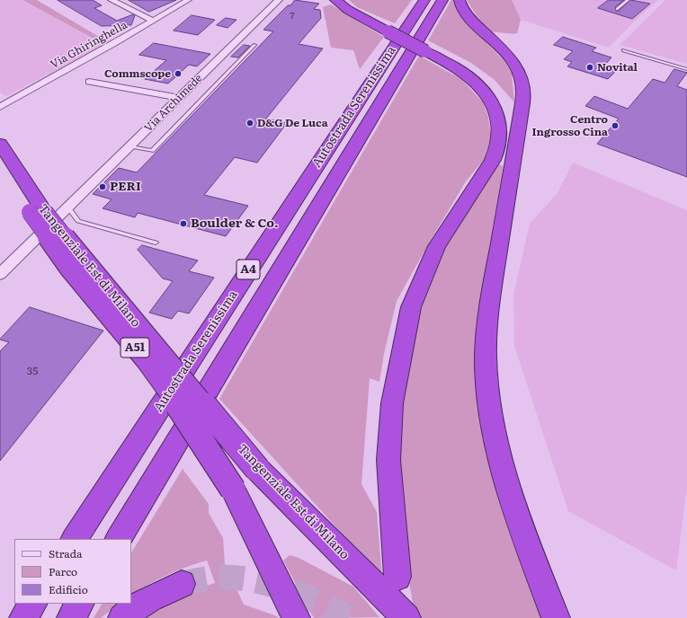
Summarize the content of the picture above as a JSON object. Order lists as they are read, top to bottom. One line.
{"streets":{"highway":["Autostrada Serenissima","Tangenziale Est di Milano","A4","A51"],"street":["Via Ghiringhella","Via Archimede"]},"places":["Novital","Commscope","D&G De Luca","Centro Ingrosso Cina","PERI","Boulder & Co."],"house_numbers":["7","35"],"legend":["Strada","Parco","Edificio"]}
